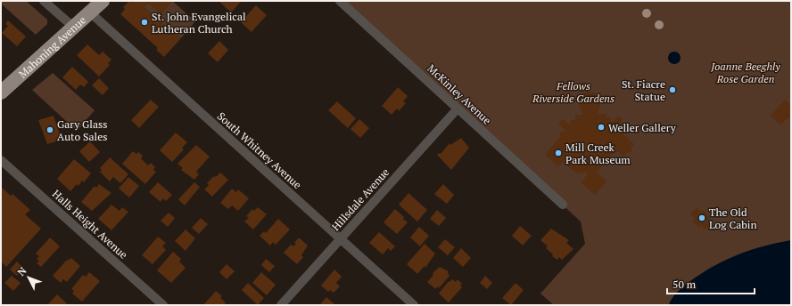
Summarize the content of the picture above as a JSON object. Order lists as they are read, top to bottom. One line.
{"streets":{"main road":["Mahoning Avenue"],"street":["McKinley Avenue","South Whitney Avenue","Hillsdale Avenue","Halls Height Avenue"]},"crossings":[["Mahoning Avenue","South Whitney Avenue"],["McKinley Avenue","Hillsdale Avenue"],["South Whitney Avenue","Hillsdale Avenue"]],"parks":["Joanne Beeghly Rose Garden","Fellows Riverside Gardens"],"places":["St. John Evangelical Lutheran Church","St. Fiacre Statue","Weller Gallery","Gary Glass Auto Sales","Mill Creek Park Museum","The Old Log Cabin"],"scale_bar":"50 m","north":"top left"}
